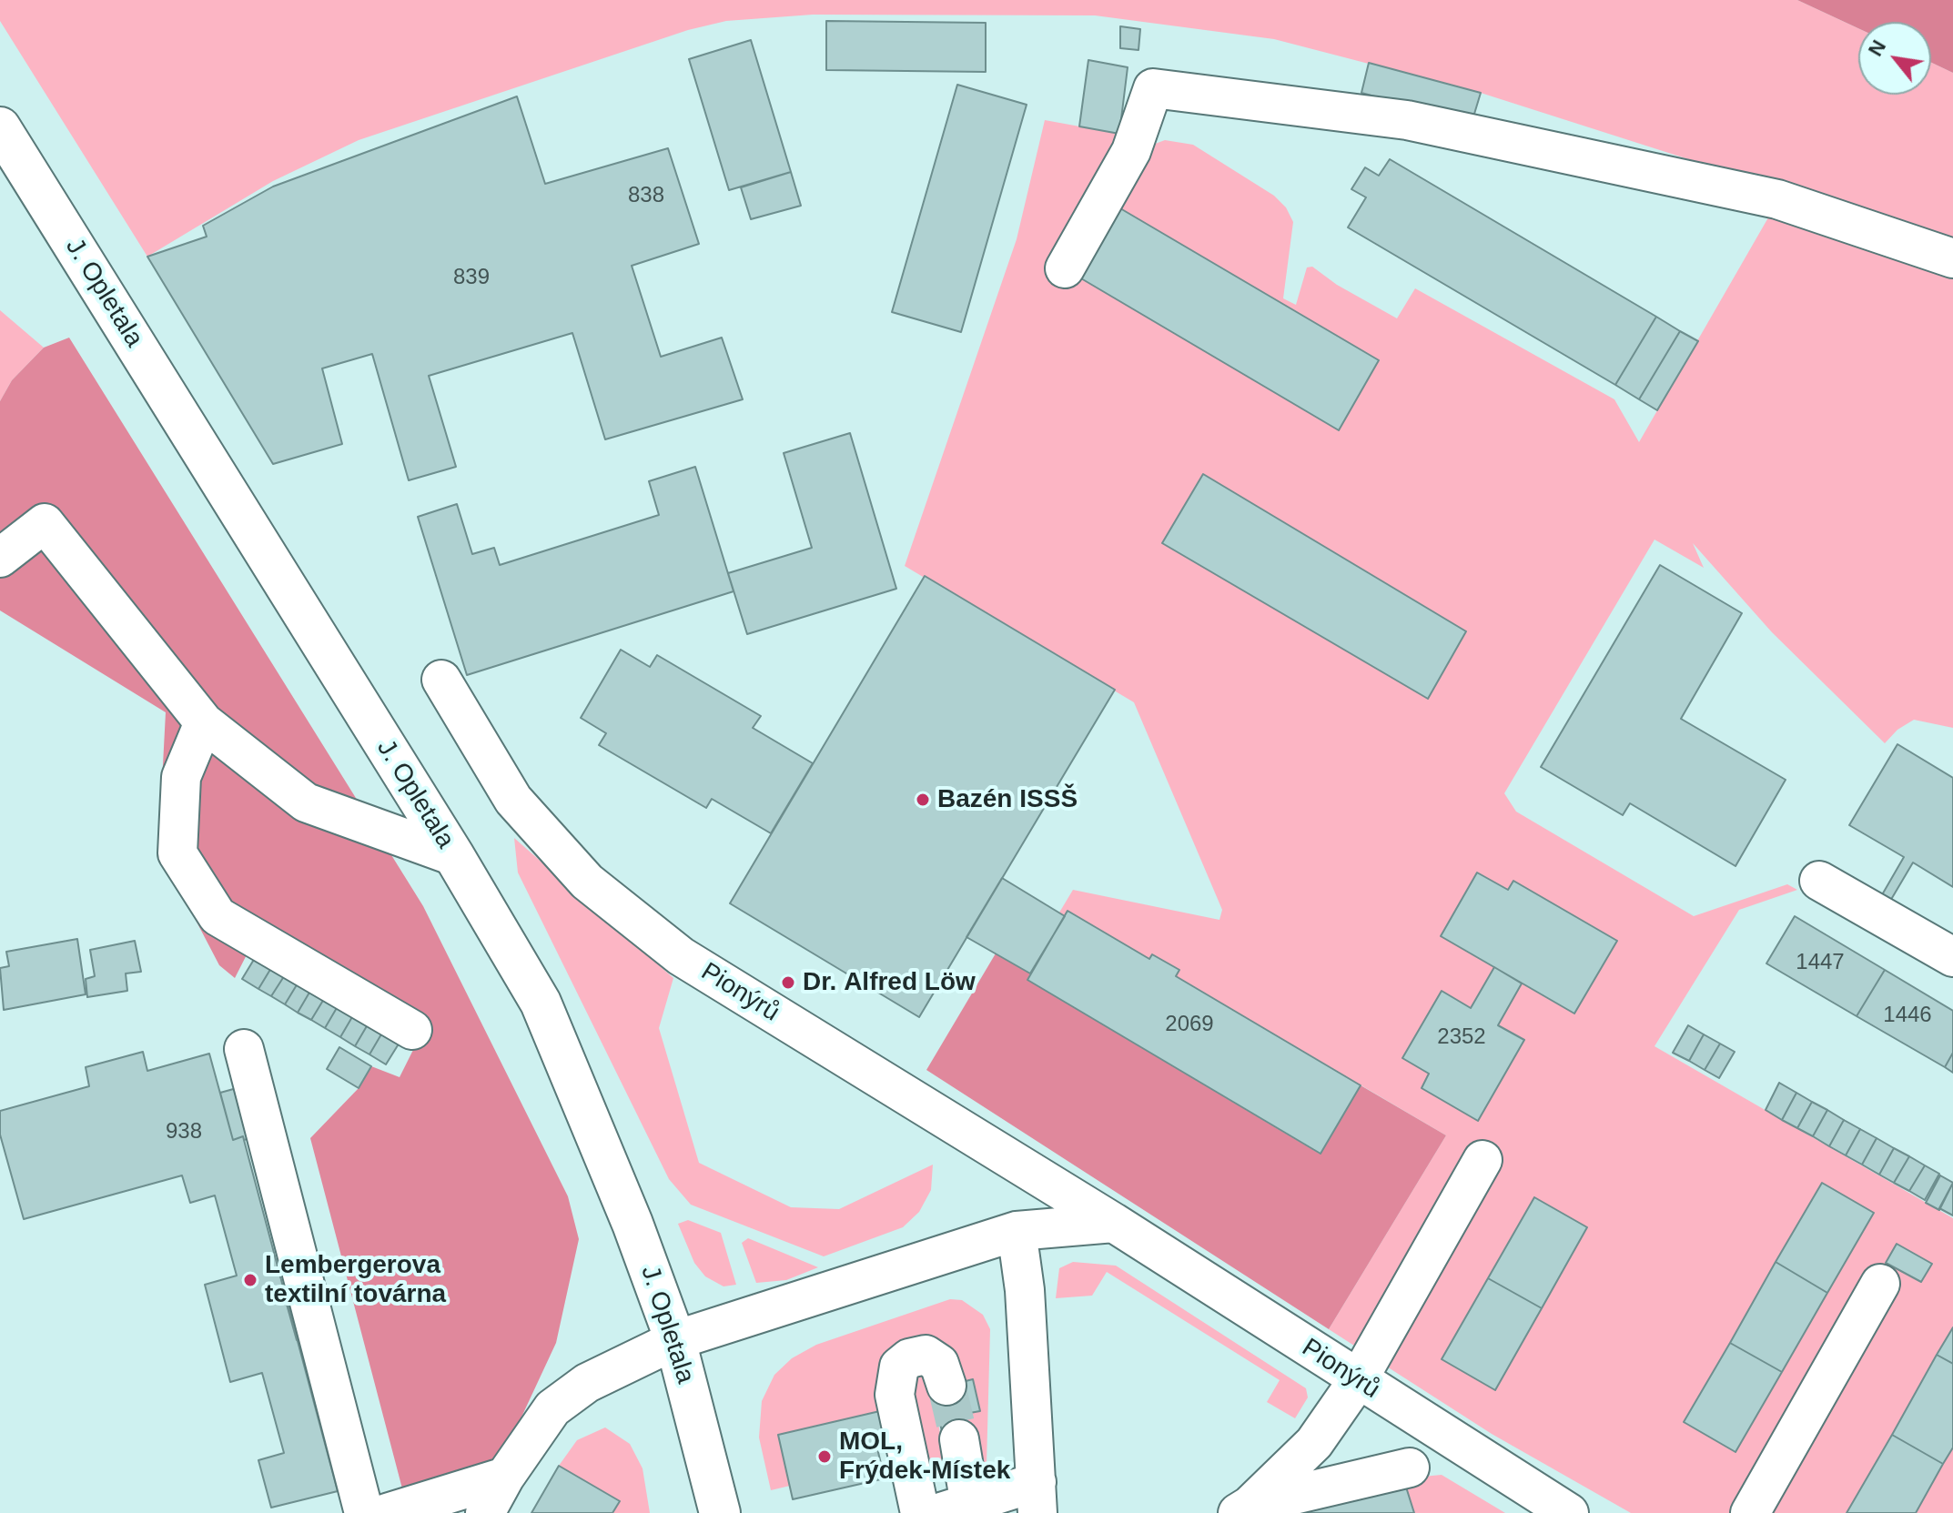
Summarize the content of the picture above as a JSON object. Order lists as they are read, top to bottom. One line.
{"streets":{"main road":["J. Opletala"],"street":["Pionýrů"]},"places":["Bazén ISSŠ","Dr. Alfred Löw","Lembergerova textilní továrna","MOL, Frýdek-Místek"],"house_numbers":["838","839","1447","1446","2069","2352","938"],"north":"top left"}
